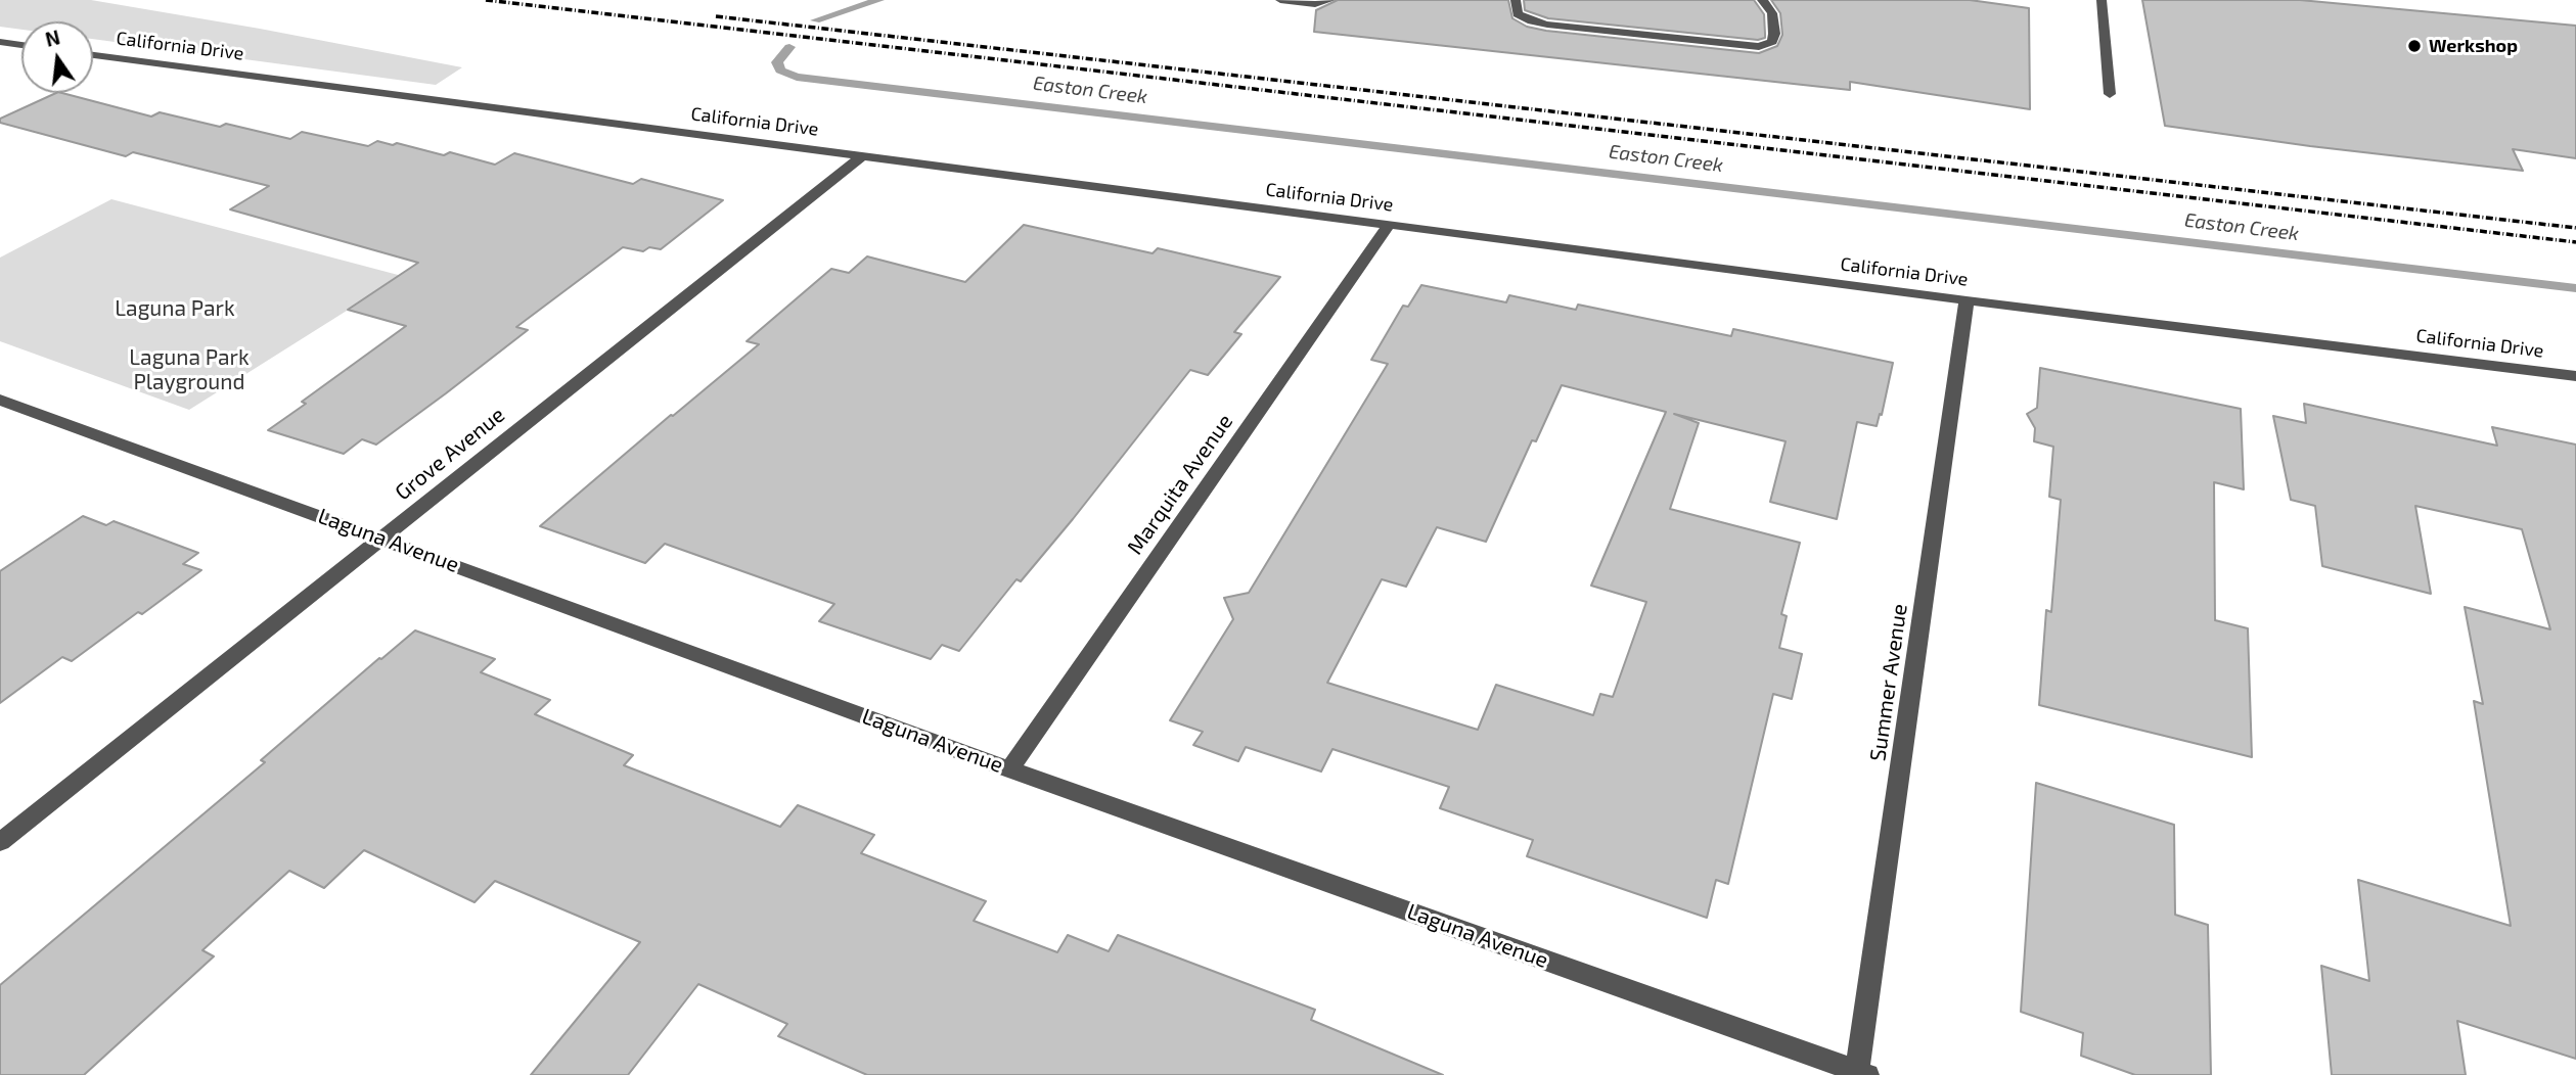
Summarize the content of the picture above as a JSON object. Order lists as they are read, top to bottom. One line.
{"streets":{"street":["California Drive","Grove Avenue","Marquita Avenue","Laguna Avenue","Summer Avenue"]},"crossings":[["California Drive","Grove Avenue"],["California Drive","Marquita Avenue"],["California Drive","Summer Avenue"],["Grove Avenue","Laguna Avenue"],["Marquita Avenue","Laguna Avenue"],["Laguna Avenue","Summer Avenue"]],"water":["Easton Creek"],"parks":["Laguna Park","Laguna Park Playground"],"places":["Werkshop"],"north":"top"}
